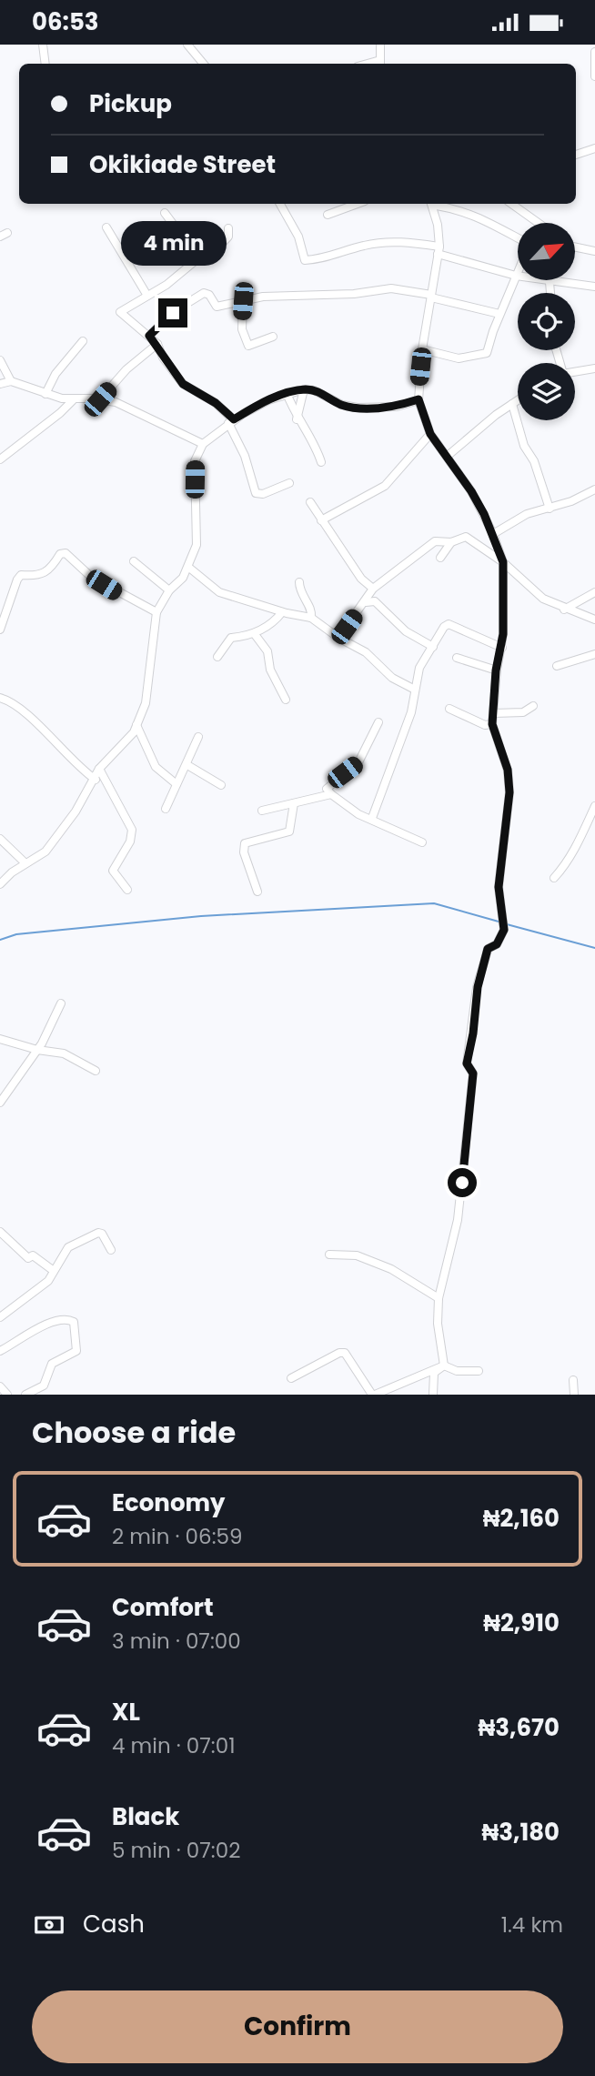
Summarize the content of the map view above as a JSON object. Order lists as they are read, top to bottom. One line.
{"north":"top right","page":{"status":"06:53","banner":["Pickup","Okikiade Street"],"bubble":"4 min","heading":"Choose a ride","list":[{"name":"Economy","note":"2 min · 06:59","value":"₦2,160"},{"name":"Comfort","note":"3 min · 07:00","value":"₦2,910"},{"name":"XL","note":"4 min · 07:01","value":"₦3,670"},{"name":"Black","note":"5 min · 07:02","value":"₦3,180"}],"pay":["Cash","1.4 km"],"buttons":"Confirm"}}
